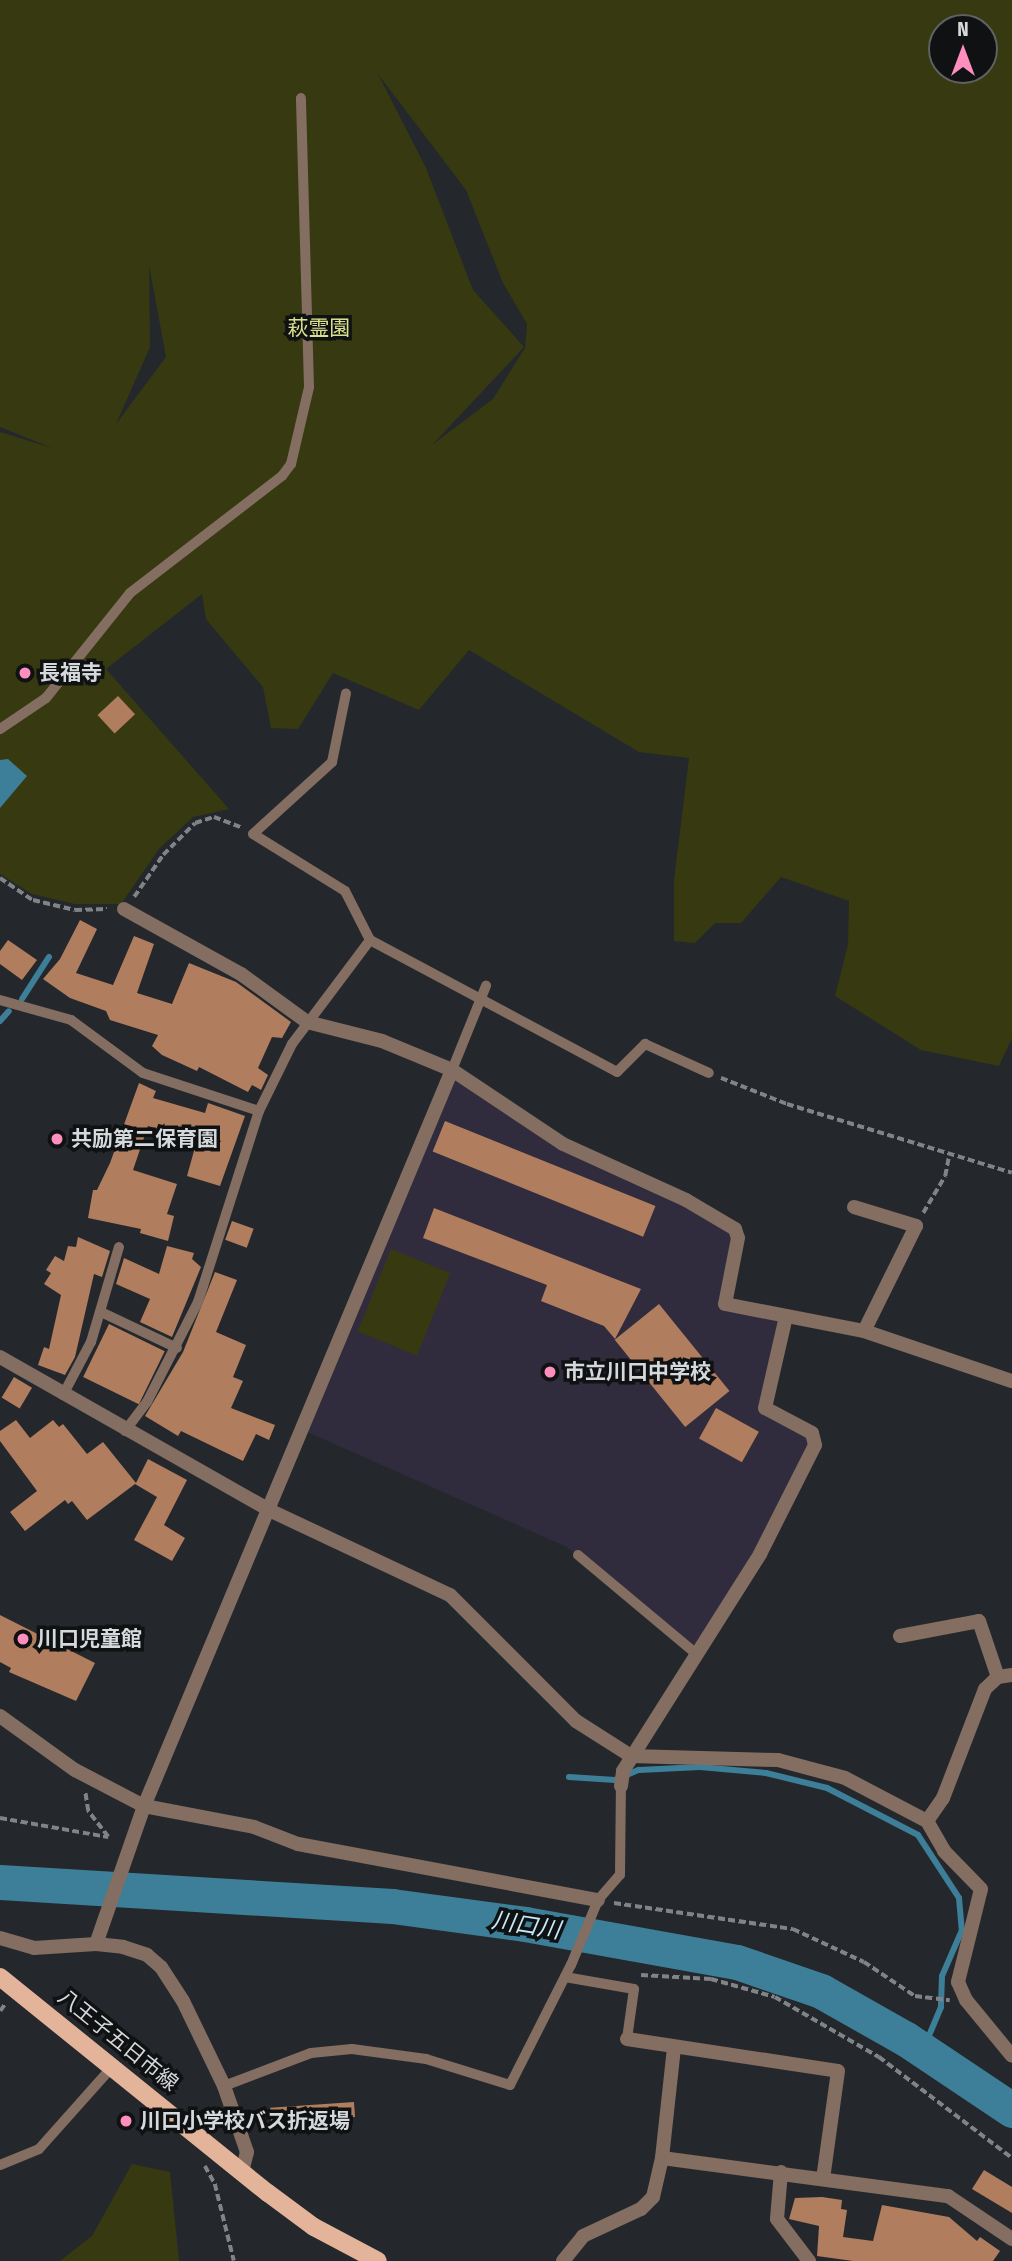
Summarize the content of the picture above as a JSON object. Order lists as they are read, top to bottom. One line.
{"streets":{"main road":["八王子五日市線"]},"water":["川口川"],"parks":["萩霊園"],"places":["長福寺","共励第二保育園","市立川口中学校","川口児童館","川口小学校バス折返場"],"north":"top"}
